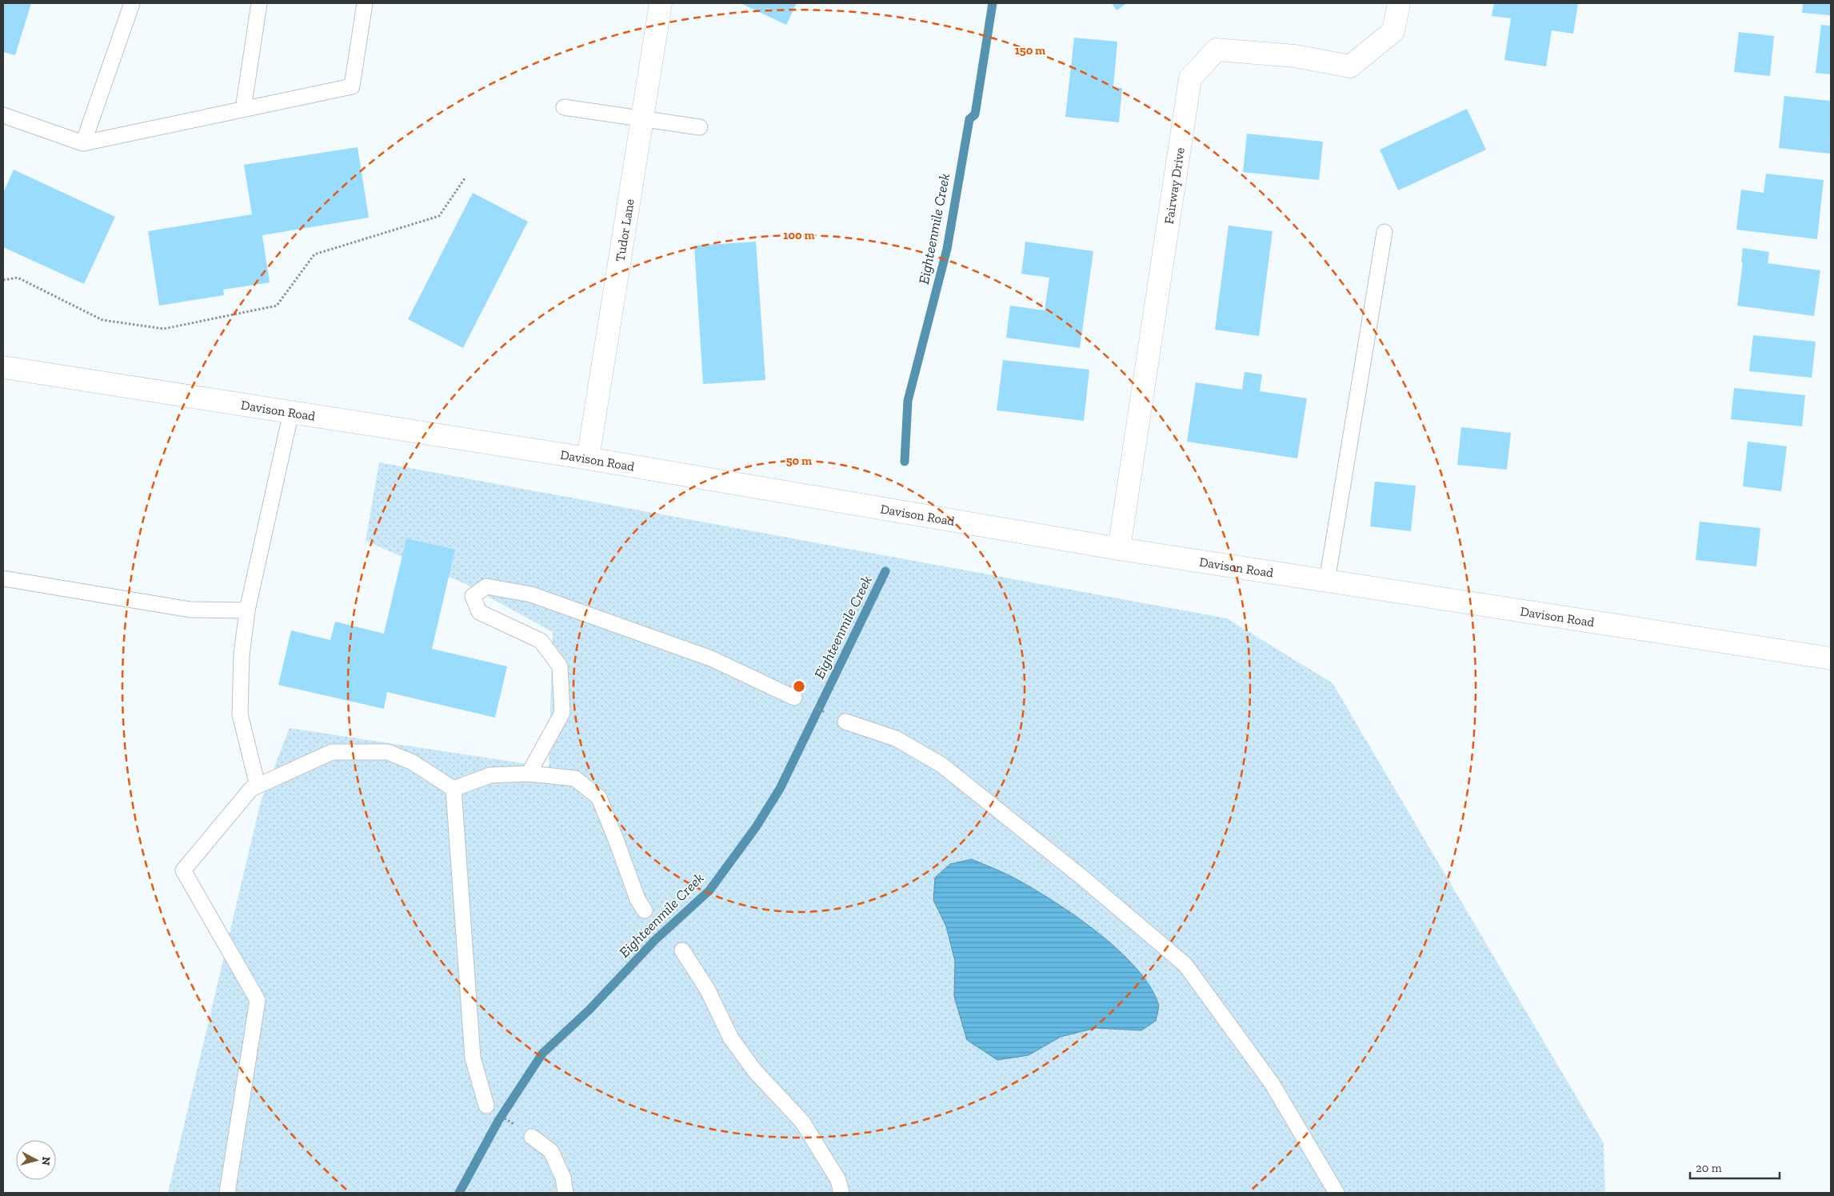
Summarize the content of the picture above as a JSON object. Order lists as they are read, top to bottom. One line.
{"streets":{"street":["Fairway Drive","Tudor Lane","Davison Road"]},"crossings":[["Fairway Drive","Davison Road"],["Tudor Lane","Davison Road"]],"water":["Eighteenmile Creek"],"scale_bar":"20 m","north":"right","rings":["150 m","100 m","50 m"]}
